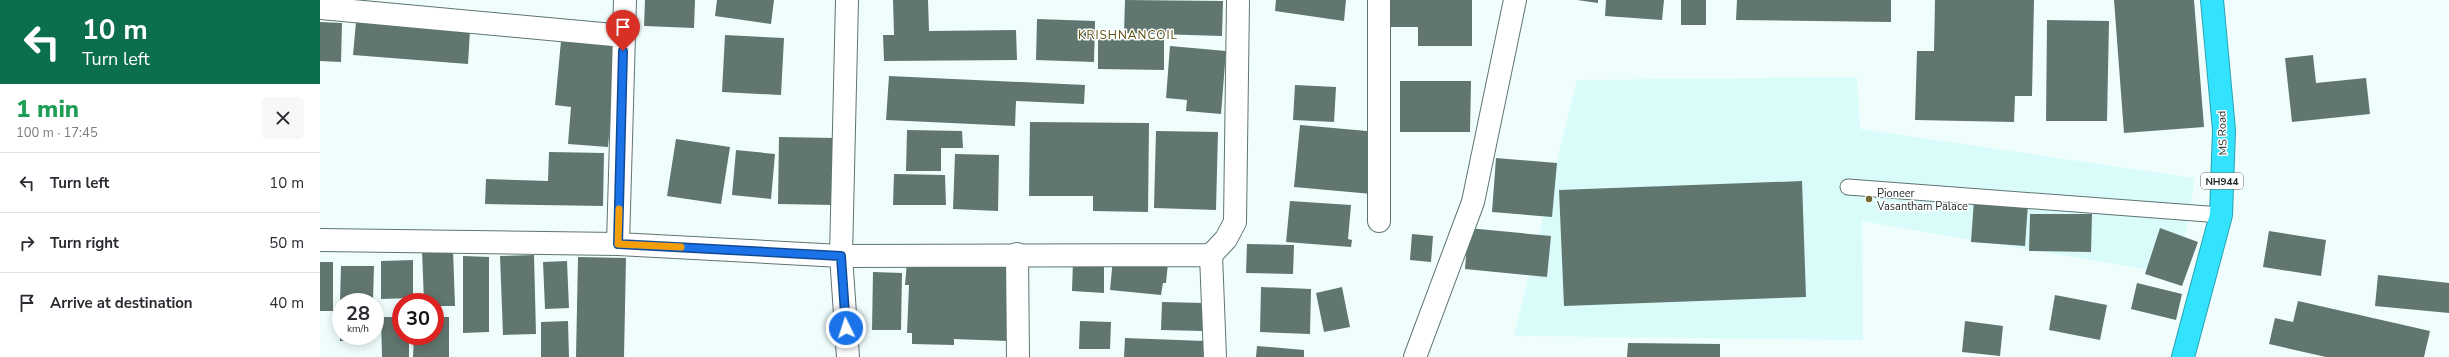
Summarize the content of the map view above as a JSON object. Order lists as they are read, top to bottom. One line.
{"streets":{"highway":["MS Road","NH944"]},"districts":["KRISHNANCOIL"],"places":["Pioneer Vasantham Palace"],"page":{"turn":["10 m","Turn left"],"heading":["1 min","100 m · 17:45"],"list":[{"name":"Turn left","value":"10 m"},{"name":"Turn right","value":"50 m"},{"name":"Arrive at destination","value":"40 m"}],"speed":"28 km/h","limit":"30"}}
